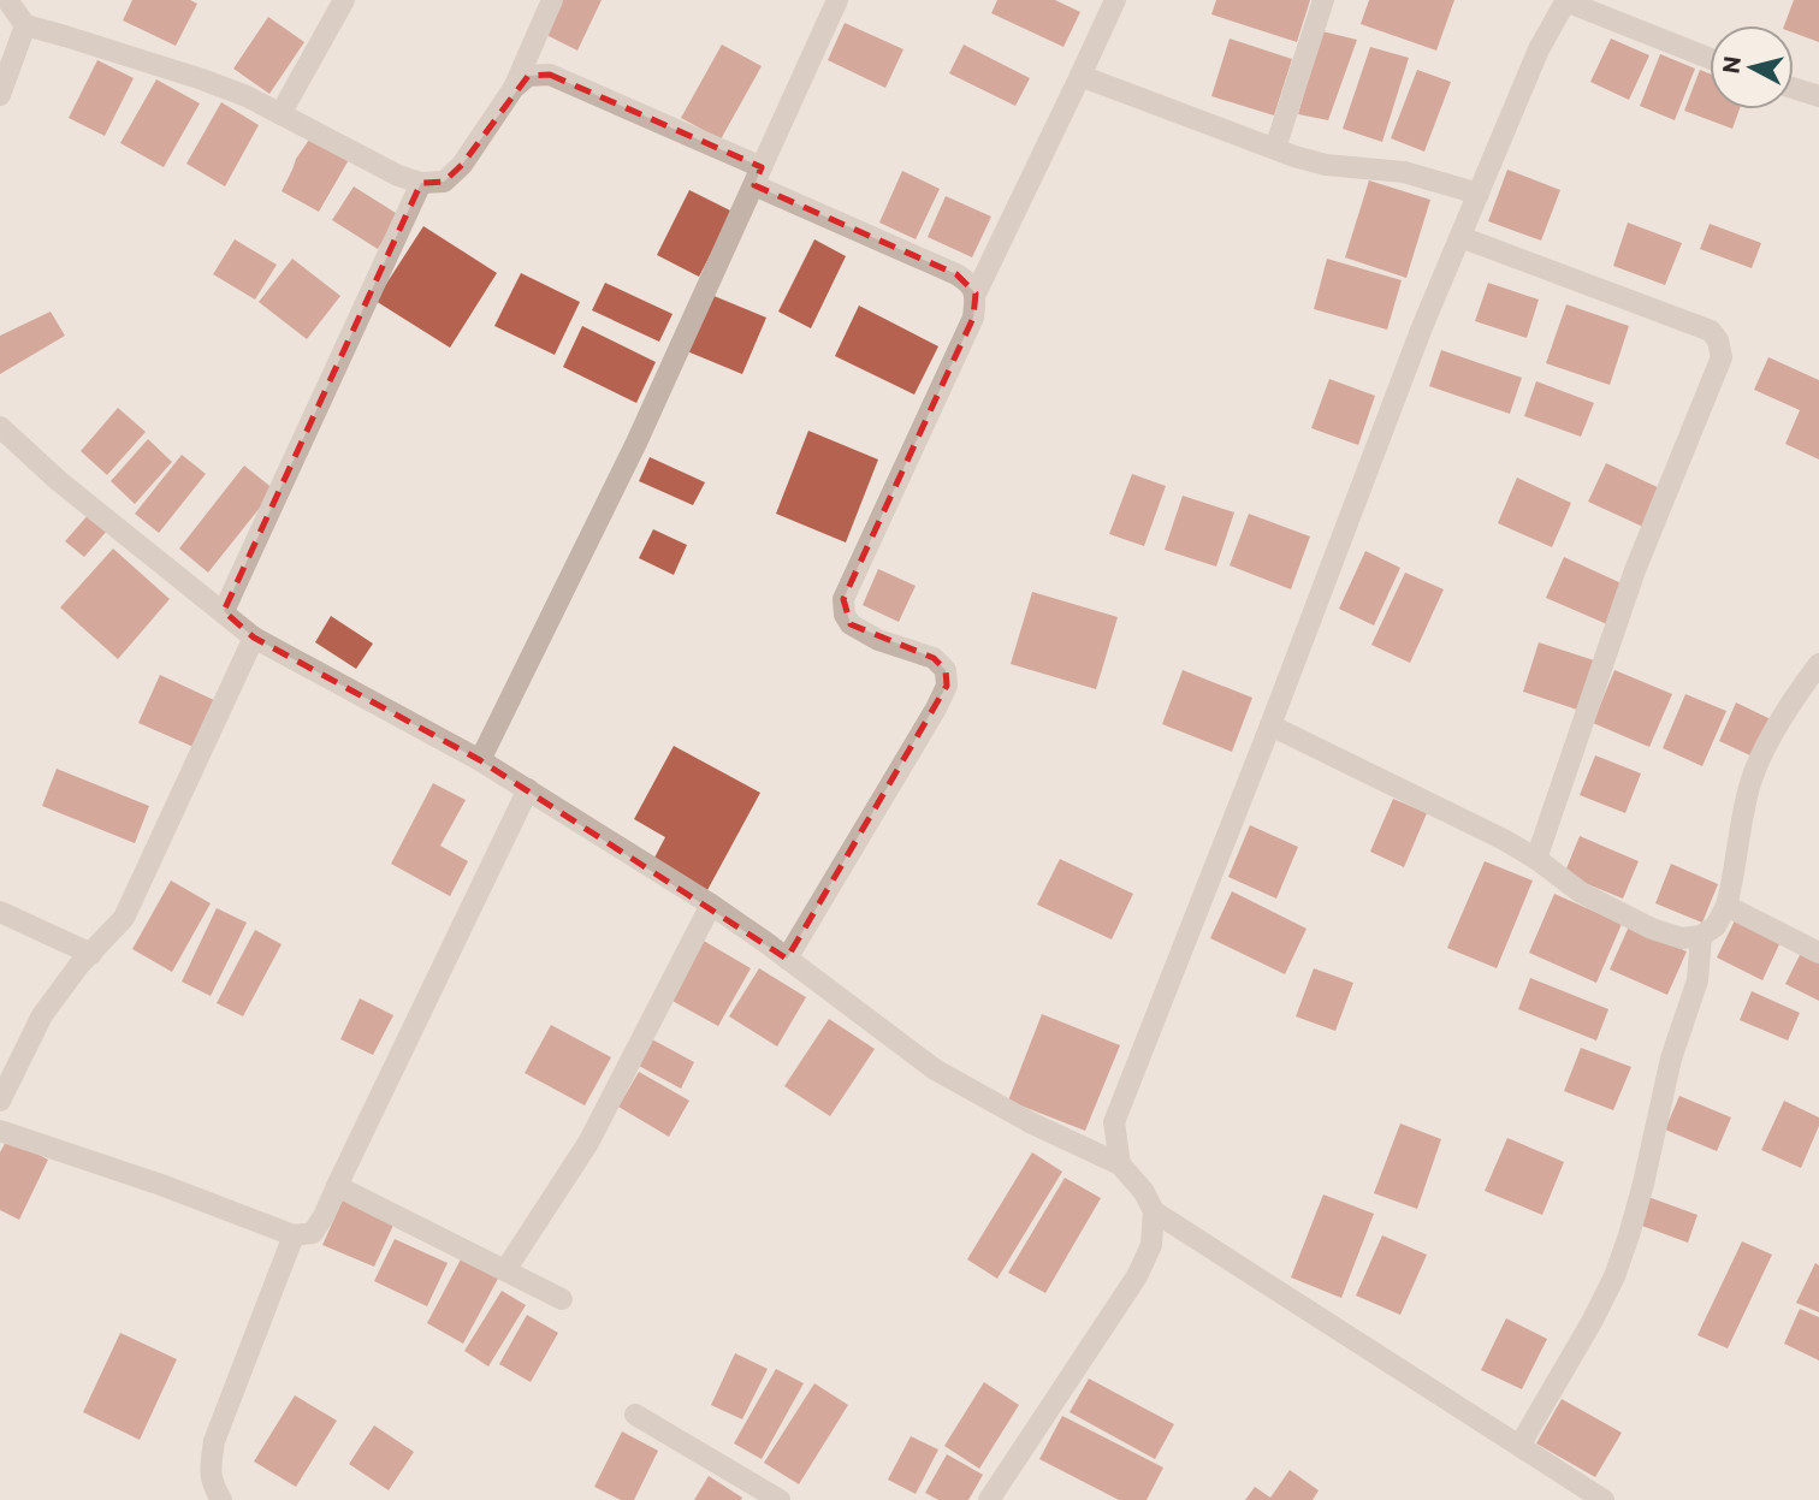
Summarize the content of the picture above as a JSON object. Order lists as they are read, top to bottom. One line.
{"north":"left"}
